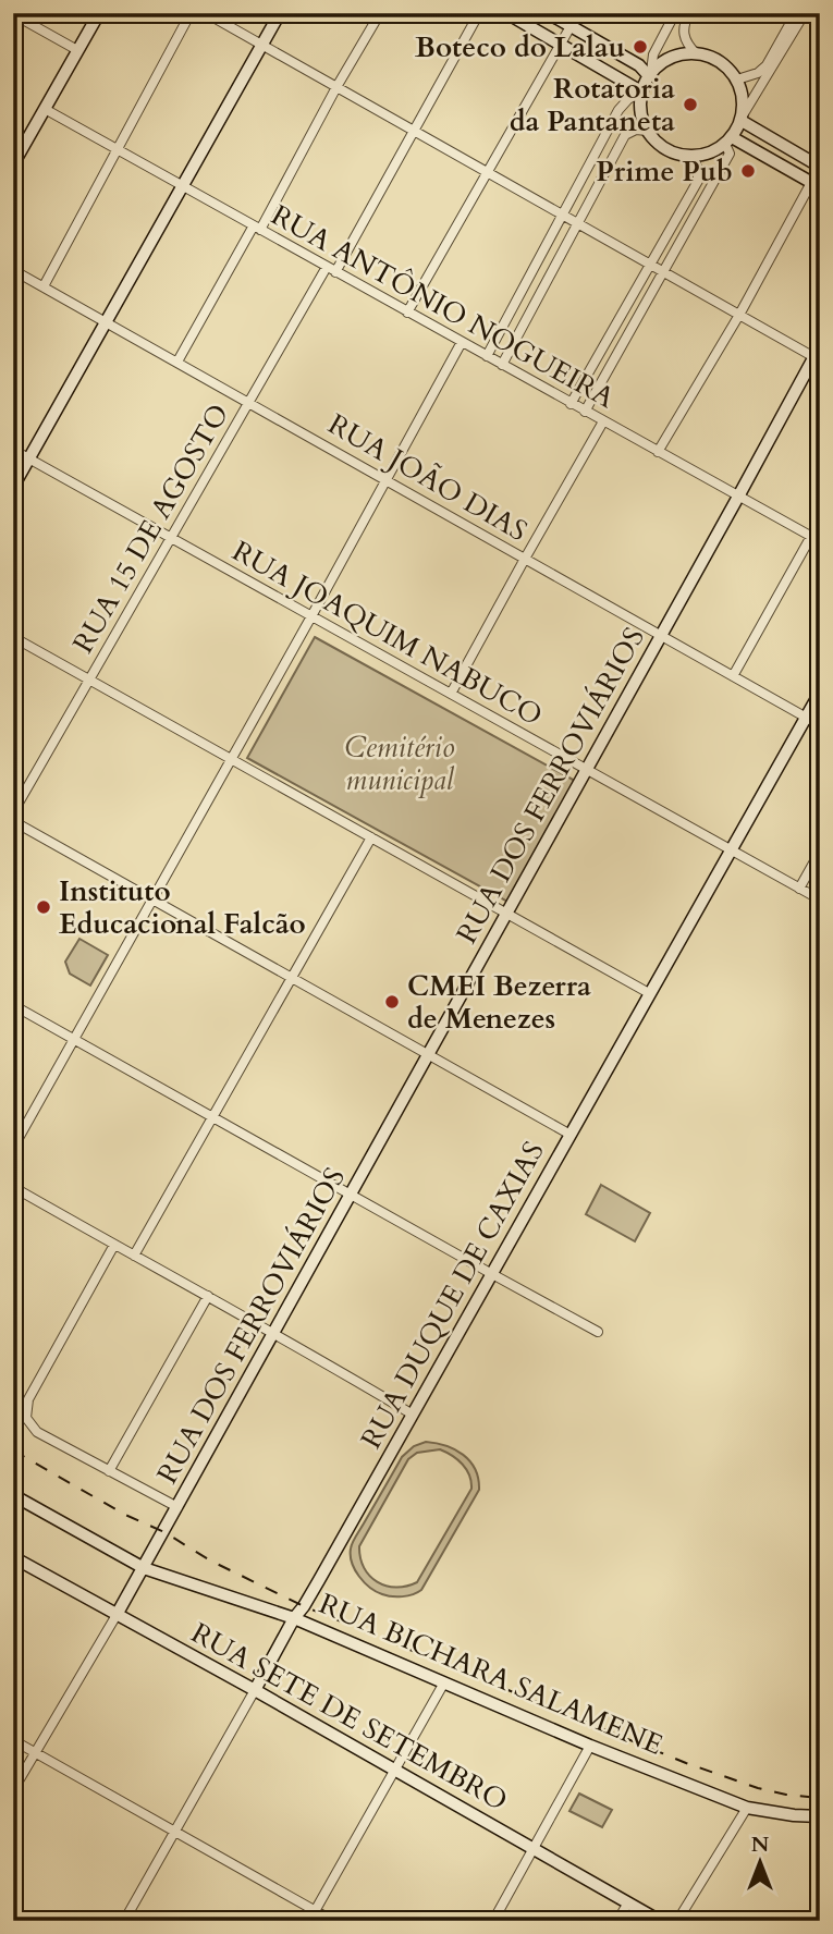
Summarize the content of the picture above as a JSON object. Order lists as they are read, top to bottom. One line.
{"streets":{"main road":["RUA DOS FERROVIÁRIOS","RUA DUQUE DE CAXIAS","RUA BICHARA SALAMENE","RUA SETE DE SETEMBRO"],"street":["RUA ANTÔNIO NOGUEIRA","RUA JOÃO DIAS","RUA 15 DE AGOSTO","RUA JOAQUIM NABUCO"]},"crossings":[["RUA ANTÔNIO NOGUEIRA","RUA 15 DE AGOSTO"],["RUA ANTÔNIO NOGUEIRA","RUA DOS FERROVIÁRIOS"],["RUA JOÃO DIAS","RUA 15 DE AGOSTO"],["RUA JOÃO DIAS","RUA DOS FERROVIÁRIOS"],["RUA JOÃO DIAS","RUA DUQUE DE CAXIAS"],["RUA 15 DE AGOSTO","RUA JOAQUIM NABUCO"],["RUA JOAQUIM NABUCO","RUA DOS FERROVIÁRIOS"],["RUA JOAQUIM NABUCO","RUA DUQUE DE CAXIAS"],["RUA DOS FERROVIÁRIOS","RUA BICHARA SALAMENE"],["RUA DUQUE DE CAXIAS","RUA BICHARA SALAMENE"],["RUA DUQUE DE CAXIAS","RUA SETE DE SETEMBRO"]],"parks":["Cemitério municipal"],"places":["Boteco do Lalau","Rotatoria da Pantaneta","Prime Pub","Instituto Educacional Falcão","CMEI Bezerra de Menezes"],"north":"top"}
